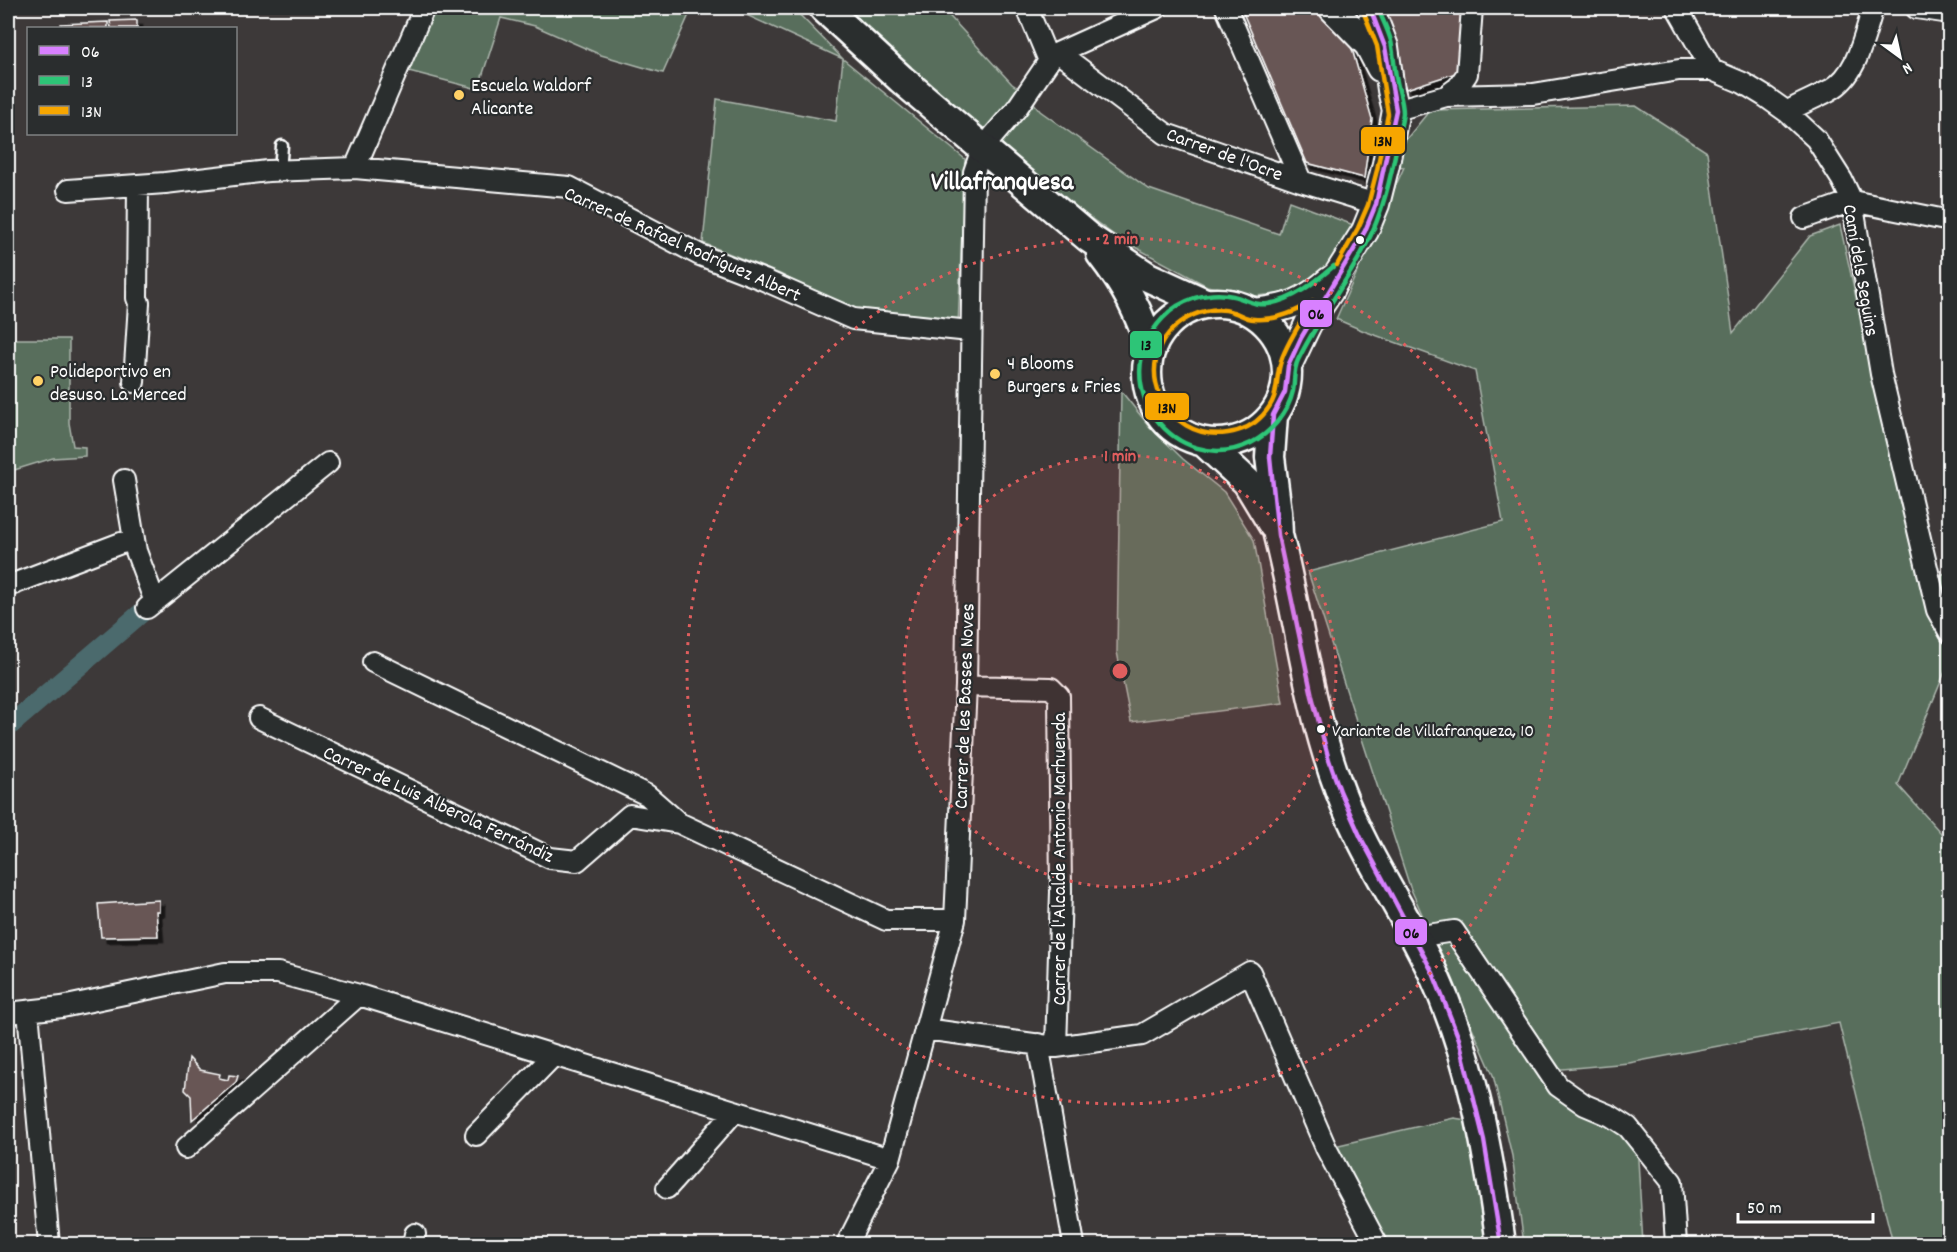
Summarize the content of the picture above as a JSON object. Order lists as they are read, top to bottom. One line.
{"streets":{"street":["Carrer de l'Ocre","Carrer de Rafael Rodríguez Albert","Camí dels Seguins","Carrer de les Basses Noves","Carrer de Luis Alberola Ferrándiz","Carrer de l'Alcalde Antonio Marhuenda"]},"crossings":[["Carrer de Rafael Rodríguez Albert","Carrer de les Basses Noves"],["Carrer de les Basses Noves","Carrer de Luis Alberola Ferrándiz"],["Carrer de les Basses Noves","Carrer de l'Alcalde Antonio Marhuenda"]],"districts":["Villafranquesa"],"places":["Escuela Waldorf Alicante","4 Blooms Burgers & Fries","Polideportivo en desuso. La Merced","Variante de Villafranqueza, 10"],"lines":["transit line 06","transit line 13","transit line 13N"],"legend":["06","13","13N"],"scale_bar":"50 m","north":"bottom right","rings":["2 min","1 min"]}
